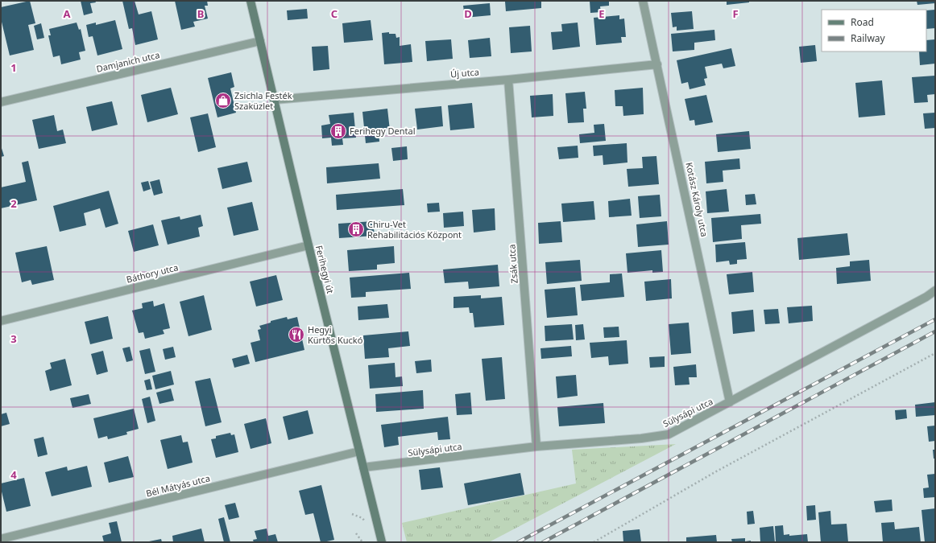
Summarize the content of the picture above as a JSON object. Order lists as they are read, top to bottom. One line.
{"streets":{"main road":["Ferihegyi út"],"street":["Damjanich utca","Új utca","Kotász Károly utca","Zsák utca","Báthory utca","Sülysápi utca","Bél Mátyás utca"]},"crossings":[["Damjanich utca","Ferihegyi út"],["Új utca","Kotász Károly utca"],["Új utca","Zsák utca"],["Új utca","Ferihegyi út"],["Kotász Károly utca","Sülysápi utca"],["Zsák utca","Sülysápi utca"],["Ferihegyi út","Báthory utca"],["Ferihegyi út","Sülysápi utca"],["Ferihegyi út","Bél Mátyás utca"]],"places":{"shop":["Zsichla Festék Szaküzlet"],"building":["Ferihegy Dental","Chiru-Vet Rehabilitációs Központ"],"restaurant":["Hegyi Kürtős Kuckó"]},"legend":["Road","Railway"],"grid":{"columns":["A","B","C","D","E","F"],"rows":["1","2","3","4"]}}
